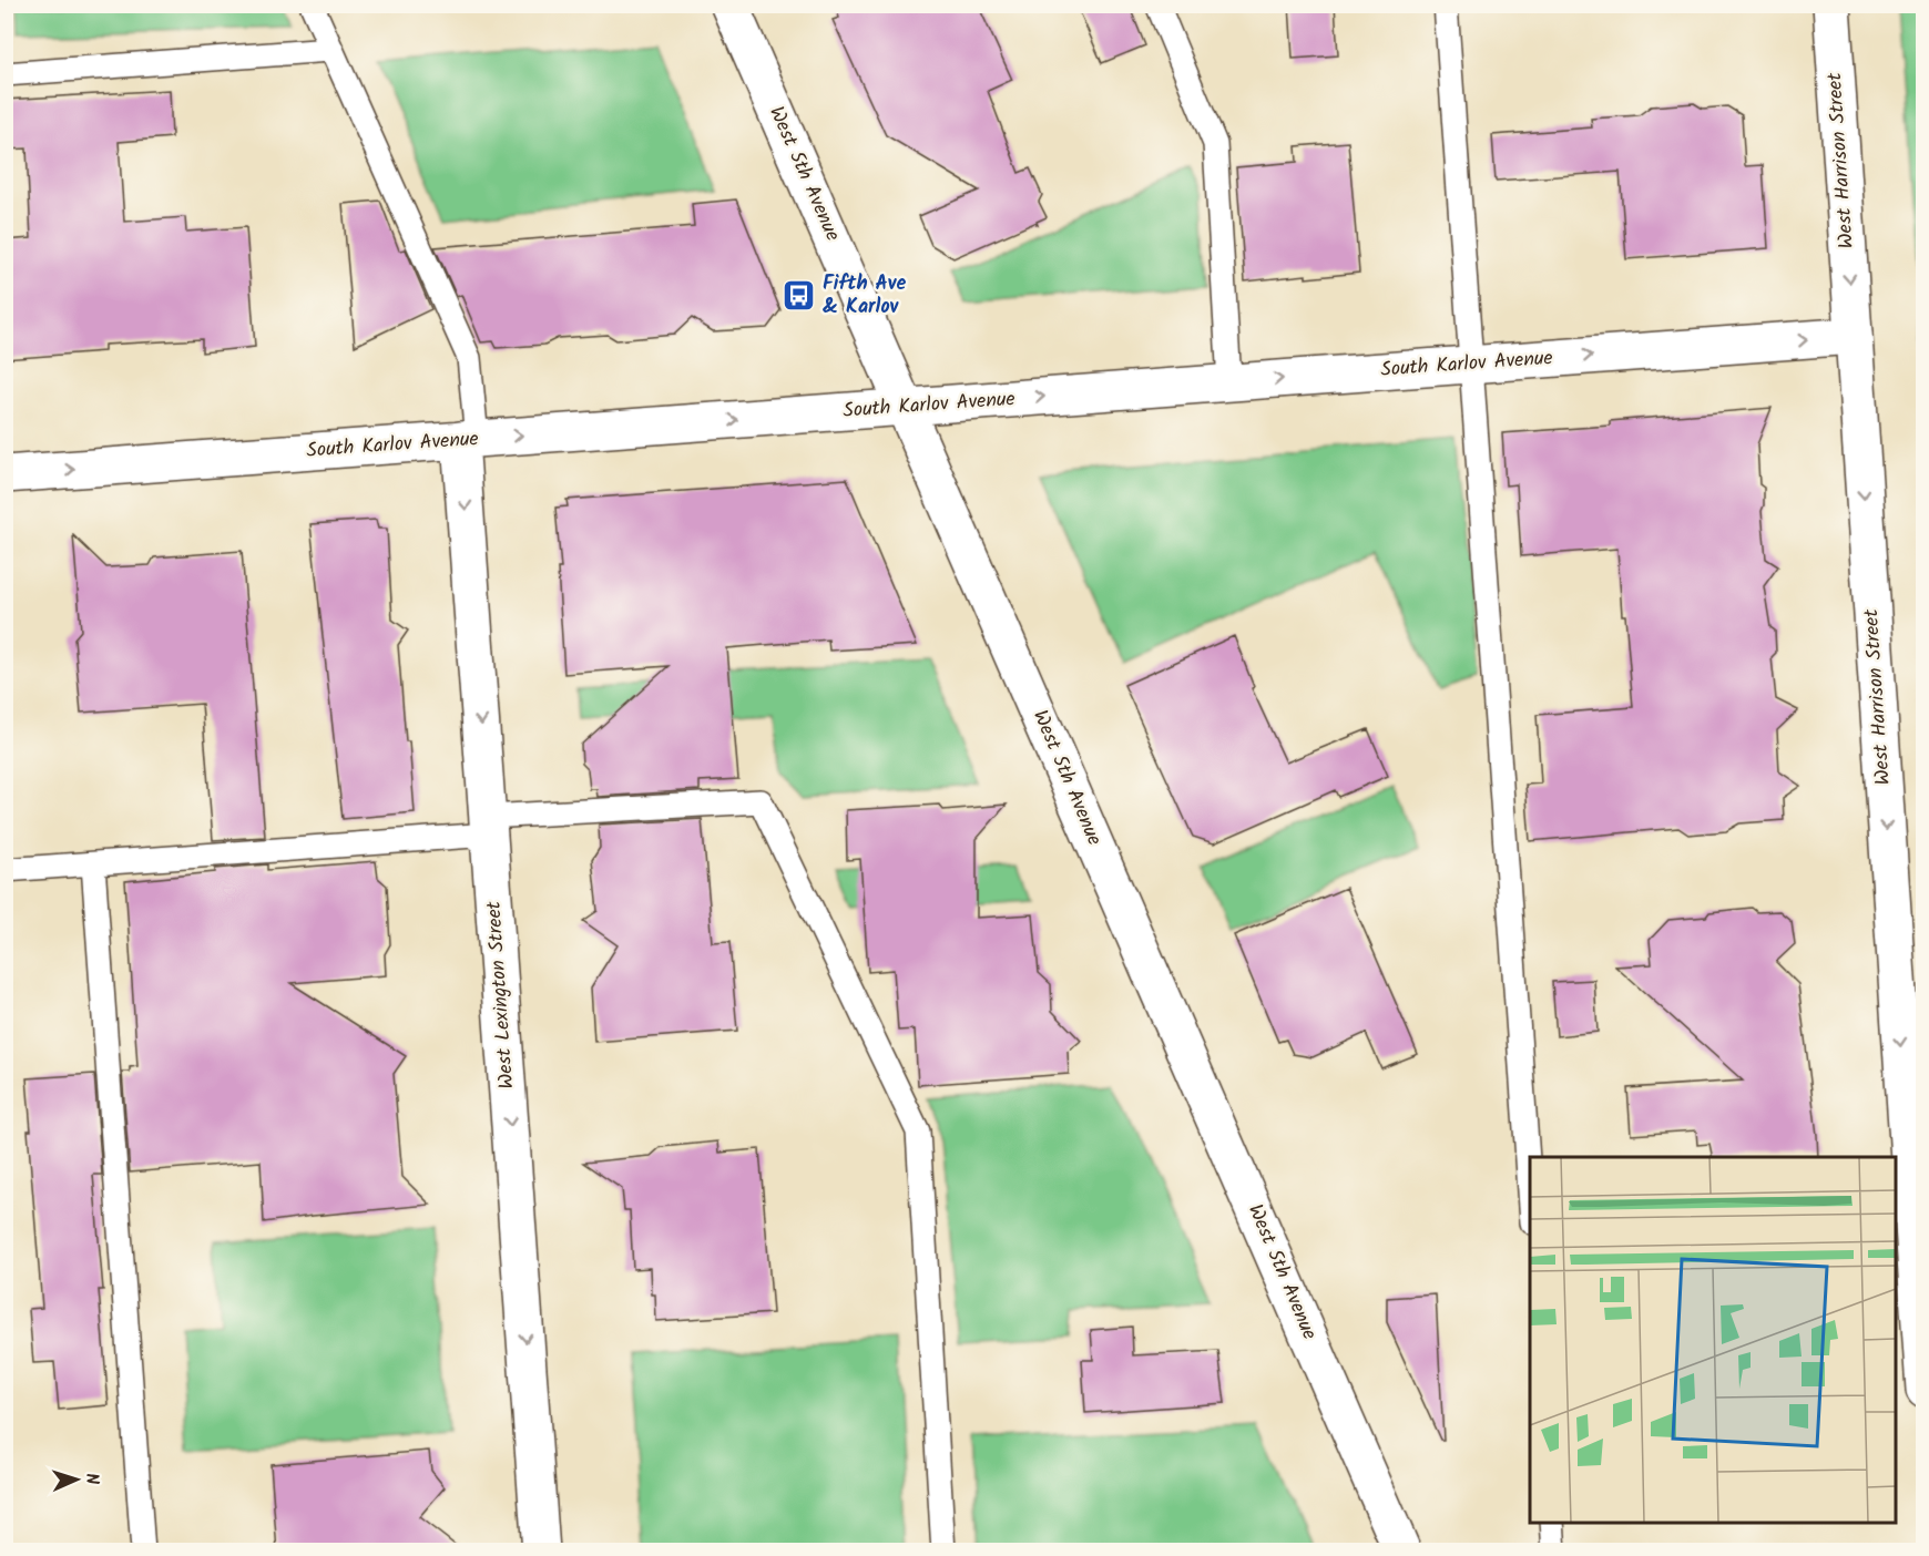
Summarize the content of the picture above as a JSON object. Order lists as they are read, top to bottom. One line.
{"streets":{"street":["West Harrison Street","West 5th Avenue","South Karlov Avenue","West Lexington Street"]},"crossings":[["West Harrison Street","South Karlov Avenue"],["West 5th Avenue","South Karlov Avenue"],["South Karlov Avenue","West Lexington Street"]],"one_way":["West Harrison Street","South Karlov Avenue","West Lexington Street"],"places":{"bus stop":["Fifth Ave & Karlov"]},"north":"right"}
